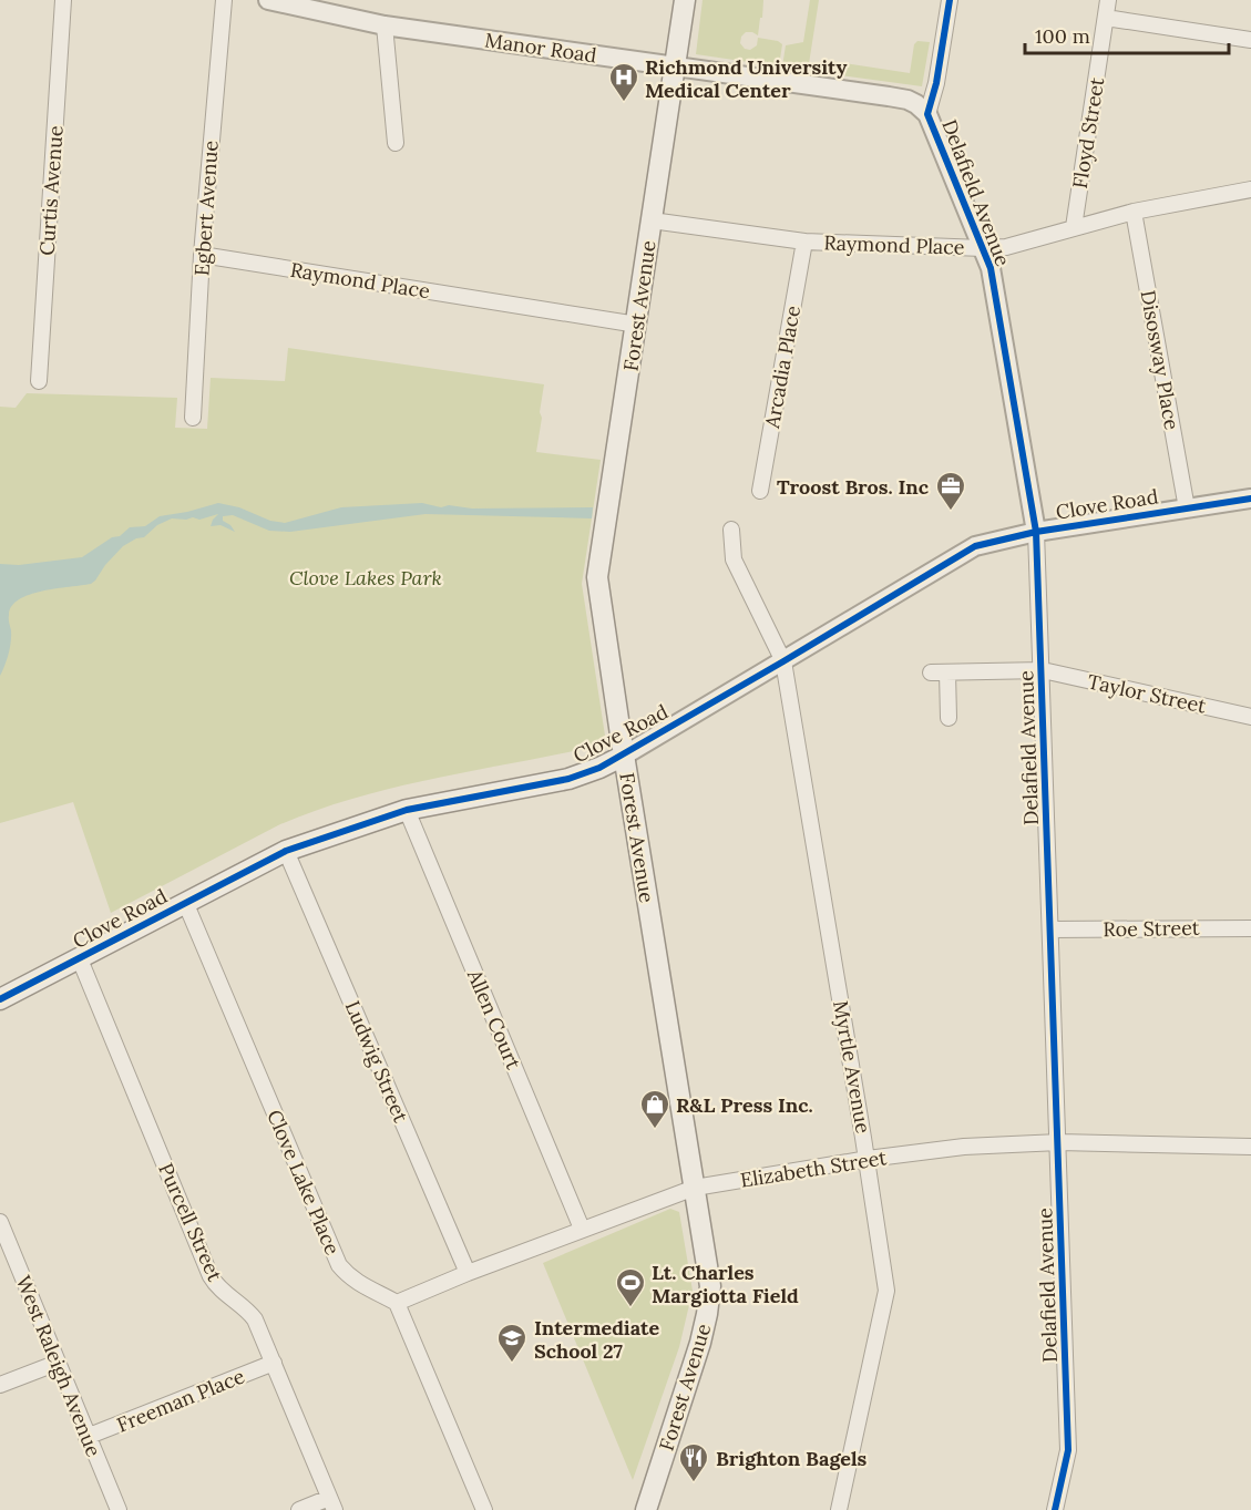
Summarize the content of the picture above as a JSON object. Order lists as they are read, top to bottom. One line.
{"streets":{"main road":["Forest Avenue","Clove Road"],"street":["Manor Road","Floyd Street","Curtis Avenue","Delafield Avenue","Egbert Avenue","Raymond Place","Disosway Place","Arcadia Place","Taylor Street","Roe Street","Allen Court","Ludwig Street","Myrtle Avenue","Elizabeth Street","Clove Lake Place","Purcell Street","West Raleigh Avenue","Freeman Place"]},"crossings":[["Manor Road","Delafield Avenue"],["Manor Road","Forest Avenue"],["Floyd Street","Raymond Place"],["Delafield Avenue","Raymond Place"],["Delafield Avenue","Clove Road"],["Delafield Avenue","Taylor Street"],["Delafield Avenue","Roe Street"],["Delafield Avenue","Elizabeth Street"],["Egbert Avenue","Raymond Place"],["Raymond Place","Forest Avenue"],["Raymond Place","Disosway Place"],["Raymond Place","Arcadia Place"],["Forest Avenue","Clove Road"],["Forest Avenue","Elizabeth Street"],["Disosway Place","Clove Road"],["Clove Road","Allen Court"],["Clove Road","Ludwig Street"],["Clove Road","Myrtle Avenue"],["Clove Road","Clove Lake Place"],["Clove Road","Purcell Street"],["Allen Court","Elizabeth Street"],["Ludwig Street","Elizabeth Street"],["Myrtle Avenue","Elizabeth Street"],["Elizabeth Street","Clove Lake Place"],["Purcell Street","Freeman Place"],["West Raleigh Avenue","Freeman Place"]],"parks":["Clove Lakes Park"],"places":{"hospital":["Richmond University Medical Center"],"office":["Troost Bros. Inc"],"shop":["R&L Press Inc."],"sports":["Lt. Charles Margiotta Field"],"school or university":["Intermediate School 27"],"restaurant":["Brighton Bagels"]},"scale_bar":"100 m"}
